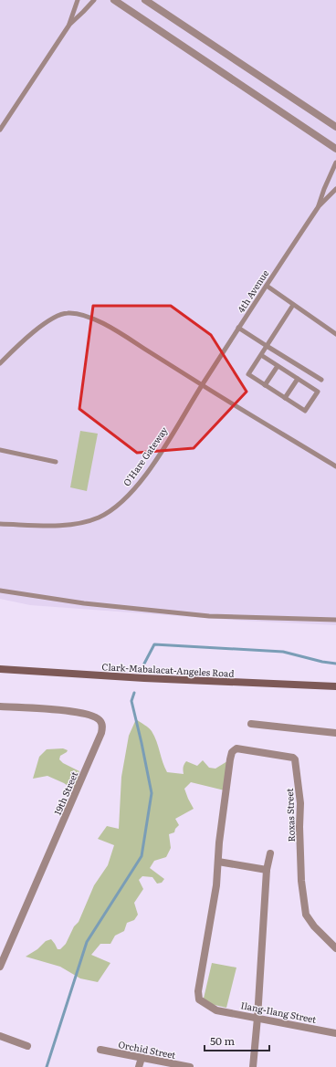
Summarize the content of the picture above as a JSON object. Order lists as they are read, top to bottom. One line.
{"streets":{"main road":["Clark-Mabalacat-Angeles Road"],"street":["19th Street","Roxas Street","Ilang-Ilang Street","Orchid Street"],"lane":["4th Avenue","O'Hare Gateway"]},"crossings":[["4th Avenue","O'Hare Gateway"],["Roxas Street","Ilang-Ilang Street"]],"scale_bar":"50 m"}
